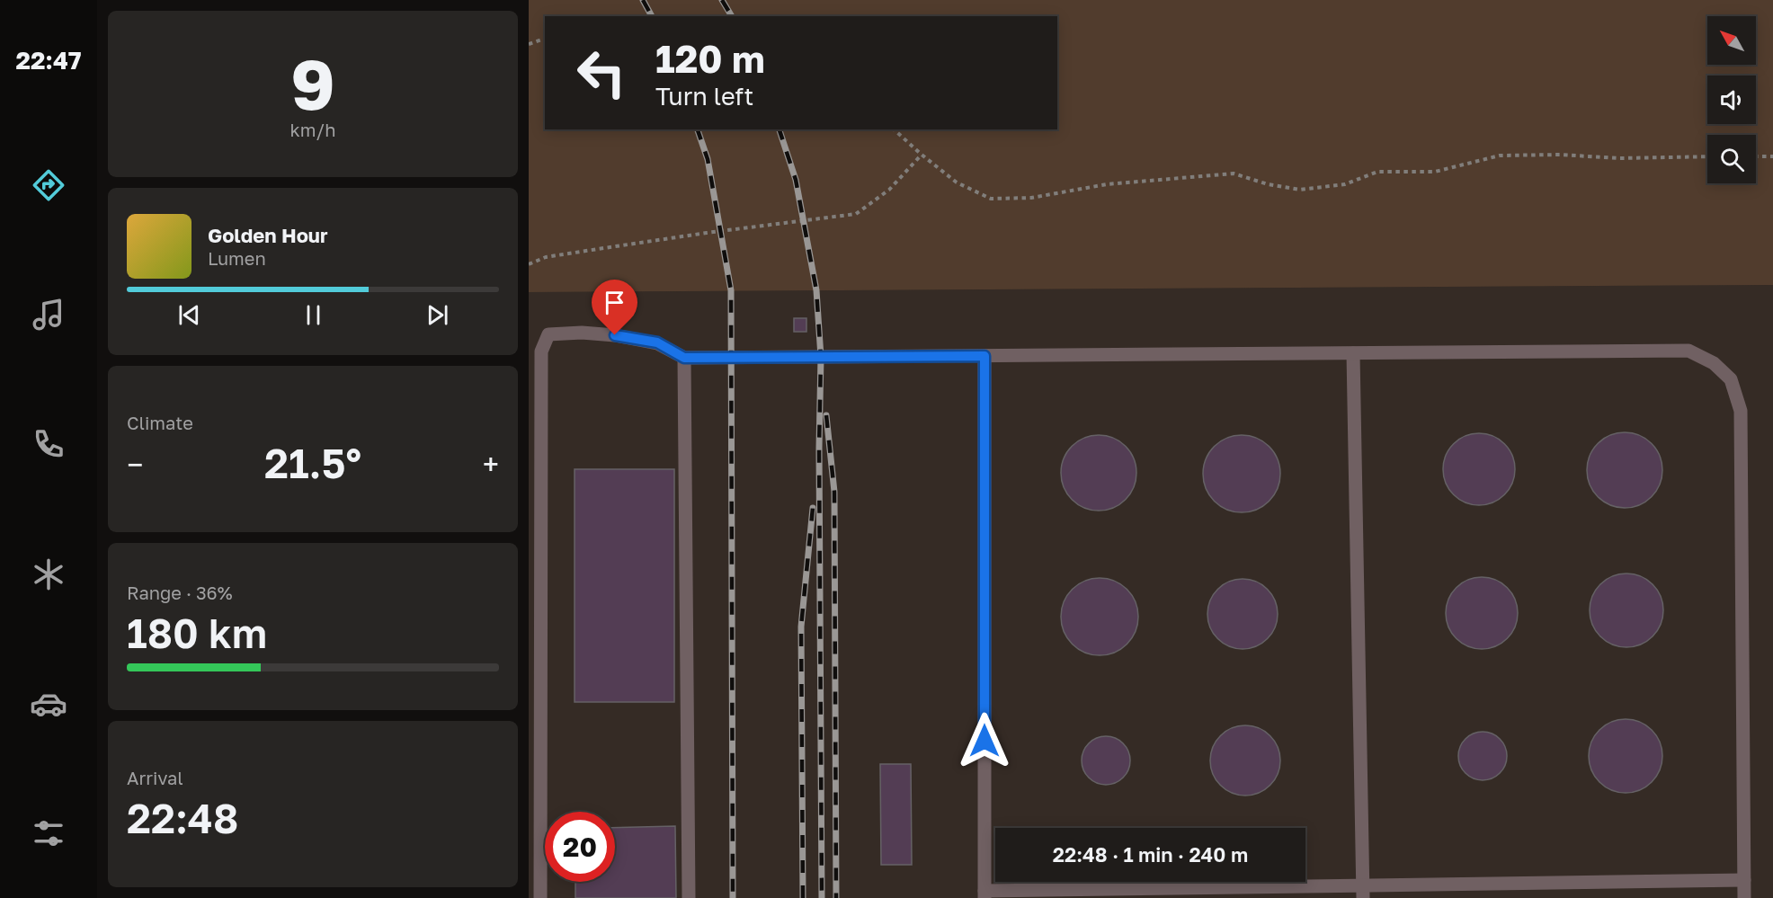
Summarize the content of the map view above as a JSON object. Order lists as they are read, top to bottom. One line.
{"north":"top left","page":{"tabs":"22:47","tile":[["9","km/h"],"Climate",["Range · 36%","180 km"],["Arrival","22:48"]],"turn":["120 m","Turn left"],"song":["Golden Hour","Lumen"],"heat":["−","21.5°","+"],"limit":"20","trip":"22:48 · 1 min · 240 m"}}
